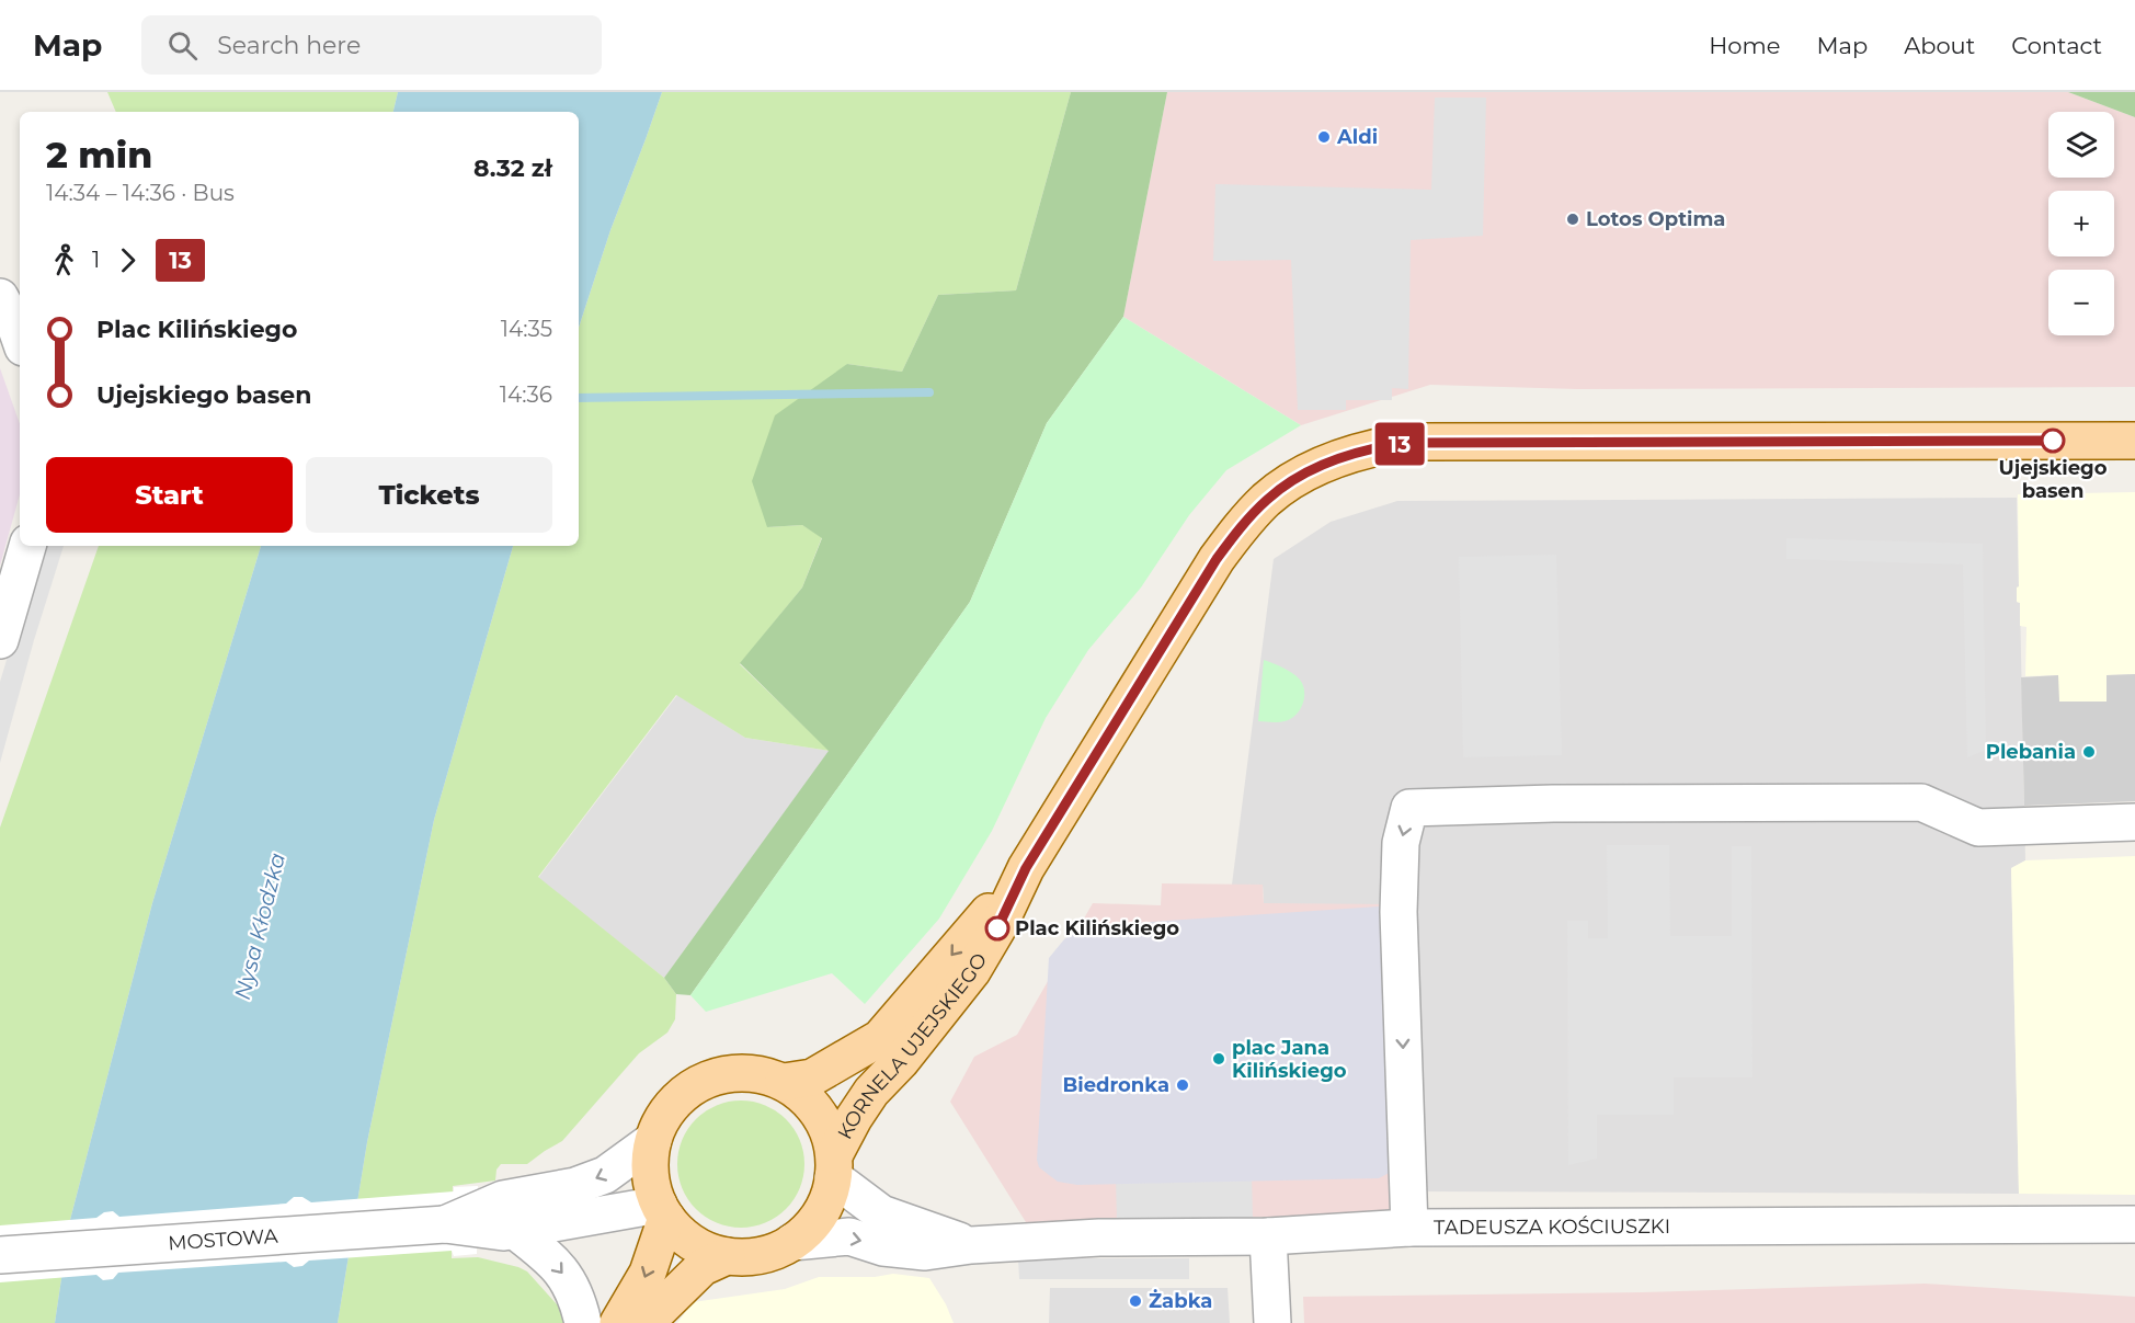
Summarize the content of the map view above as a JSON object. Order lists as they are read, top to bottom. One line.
{"streets":{"main road":["KORNELA UJEJSKIEGO"],"street":["TADEUSZA KOŚCIUSZKI","MOSTOWA"]},"crossings":[["KORNELA UJEJSKIEGO","TADEUSZA KOŚCIUSZKI"],["KORNELA UJEJSKIEGO","MOSTOWA"],["TADEUSZA KOŚCIUSZKI","MOSTOWA"]],"water":["Nysa Kłodzka"],"places":["Aldi","Lotos Optima","Ujejskiego basen","Plebania","Plac Kilińskiego","plac Jana Kilińskiego","Biedronka","Żabka"],"lines":["bus line 13"],"page":{"header":"Map","search":"Search here","nav":["Home","Map","About","Contact"],"on_map":"13","map_buttons":["+","−"],"heading":["2 min","14:34 – 14:36 · Bus","8.32 zł"],"legs":["1","13"],"list":[{"name":"Plac Kilińskiego","value":"14:35"},{"name":"Ujejskiego basen","value":"14:36"}],"buttons":["Start","Tickets"]}}
